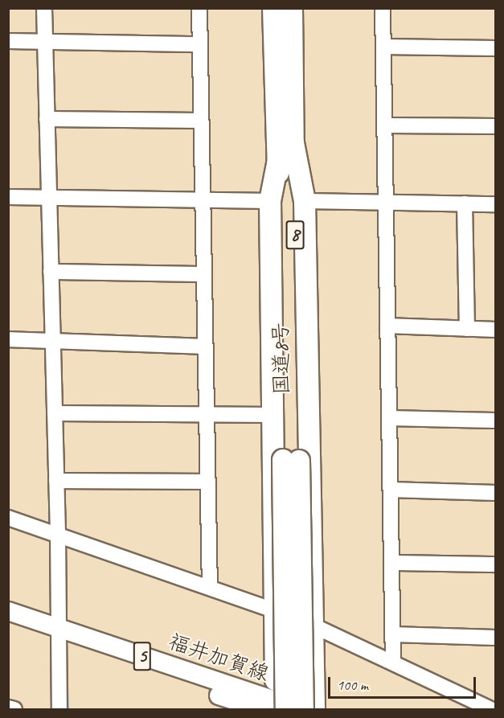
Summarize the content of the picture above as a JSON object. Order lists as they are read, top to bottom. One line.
{"streets":{"highway":["8","国道8号"],"main road":["5","福井加賀線"]},"crossings":[["国道8号","福井加賀線"]],"scale_bar":"100 m"}
